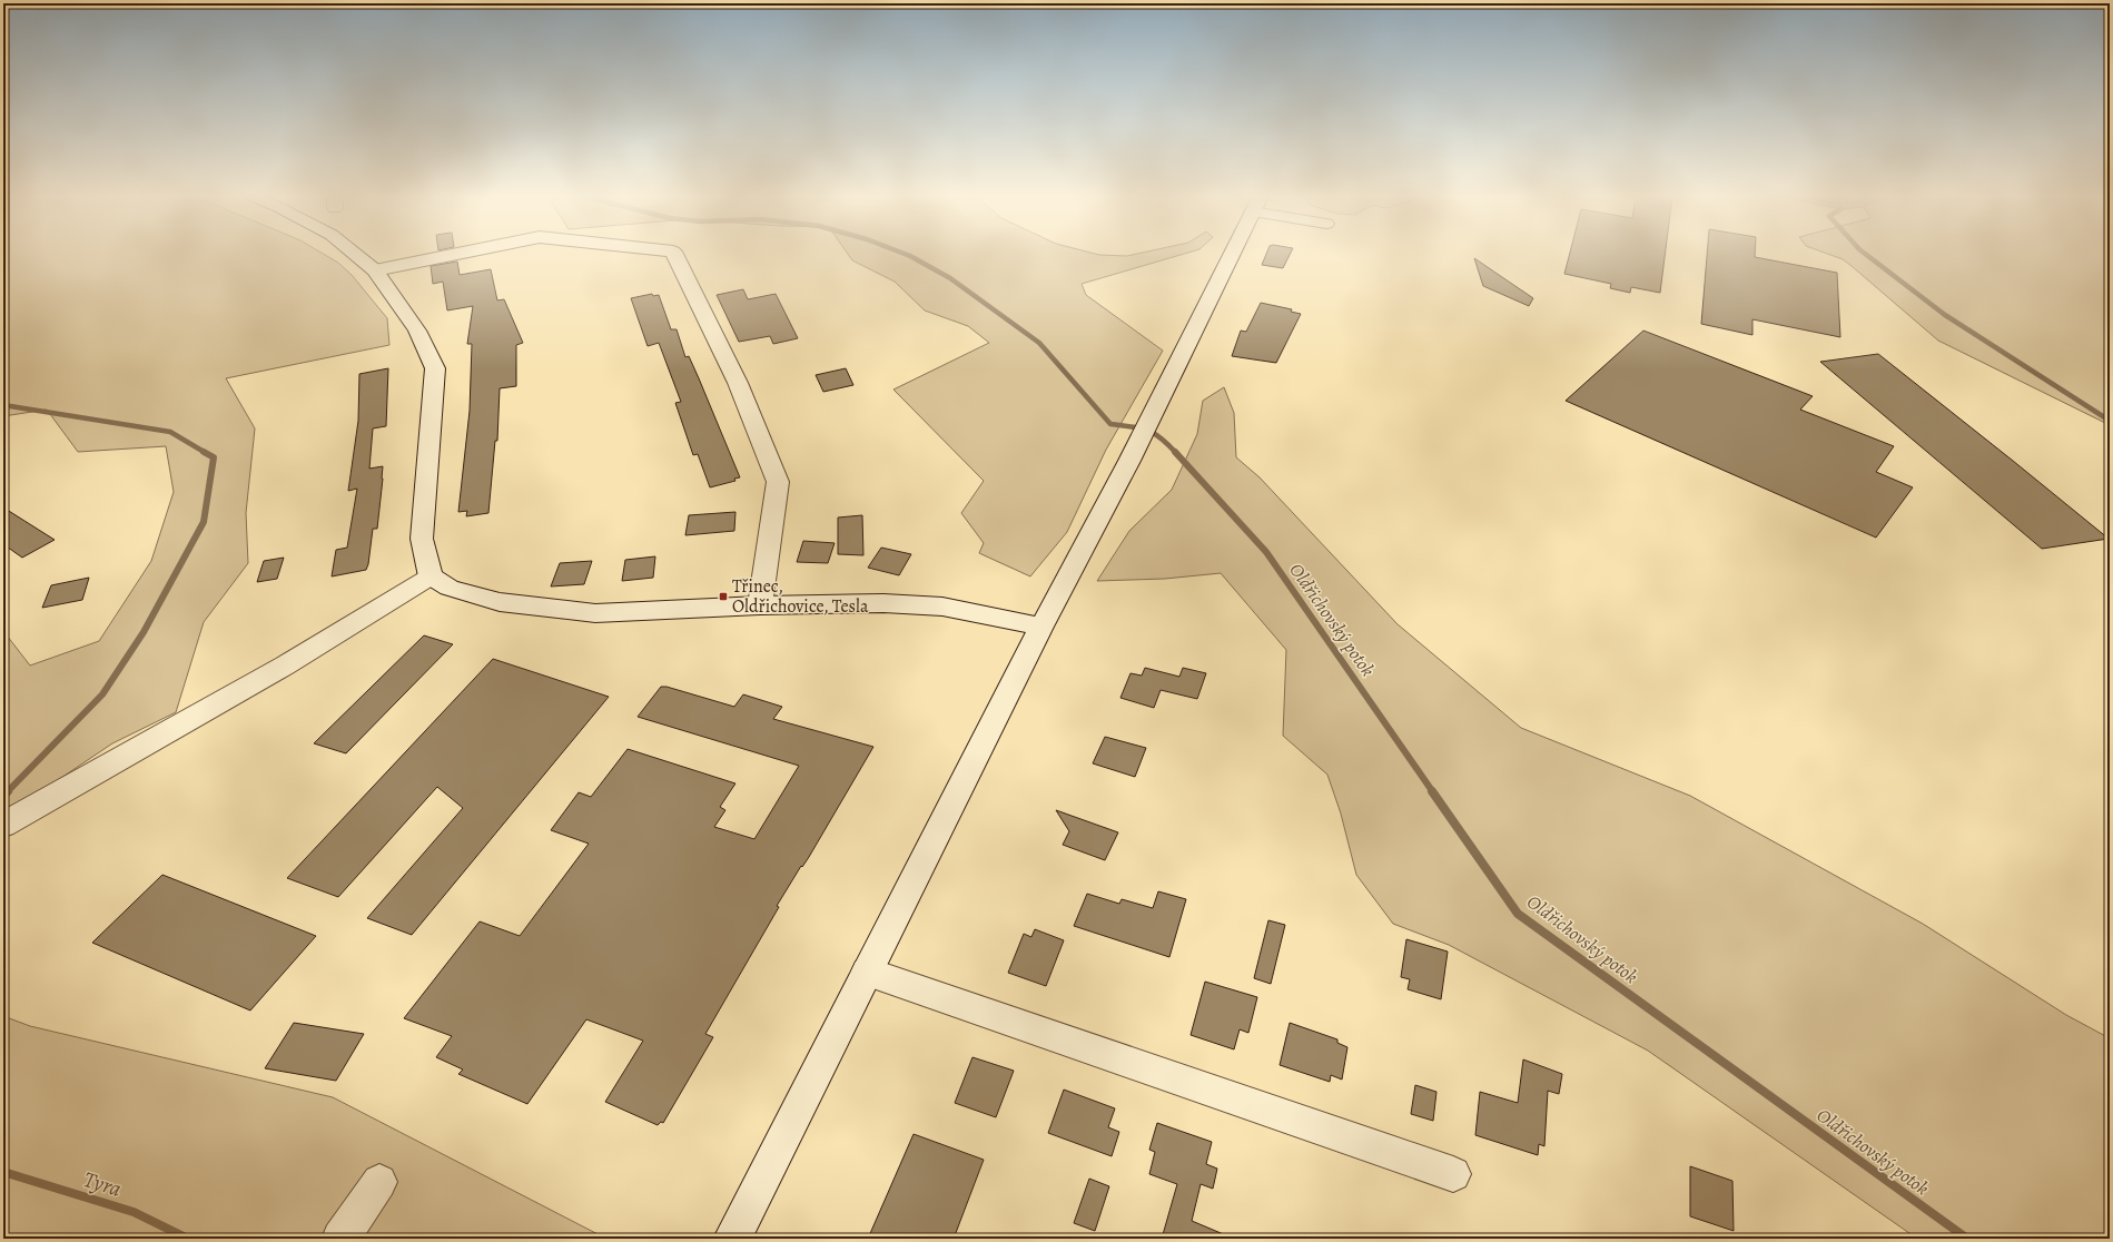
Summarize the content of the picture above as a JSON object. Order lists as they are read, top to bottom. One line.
{"water":["Oldřichovský potok","Tyra"],"places":{"transit":["Třinec, Oldřichovice, Tesla"]}}
